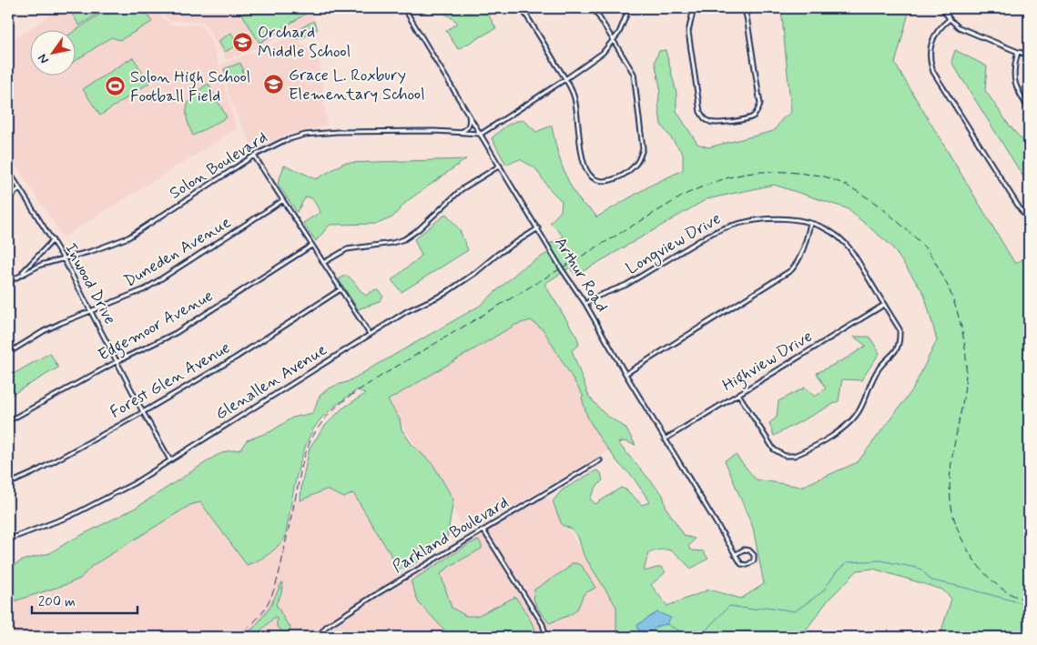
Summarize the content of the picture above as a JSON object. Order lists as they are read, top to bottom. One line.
{"streets":{"street":["Solon Boulevard","Longview Drive","Duneden Avenue","Arthur Road","Inwood Drive","Edgemoor Avenue","Highview Drive","Forest Glen Avenue","Glenallen Avenue","Parkland Boulevard"]},"crossings":[["Solon Boulevard","Arthur Road"],["Solon Boulevard","Inwood Drive"],["Longview Drive","Arthur Road"],["Longview Drive","Highview Drive"],["Duneden Avenue","Inwood Drive"],["Arthur Road","Highview Drive"],["Arthur Road","Glenallen Avenue"],["Inwood Drive","Edgemoor Avenue"],["Inwood Drive","Forest Glen Avenue"],["Inwood Drive","Glenallen Avenue"]],"places":{"school or university":["Orchard Middle School","Grace L. Roxbury Elementary School"],"sports":["Solon High School Football Field"]},"scale_bar":"200 m","north":"bottom left"}
